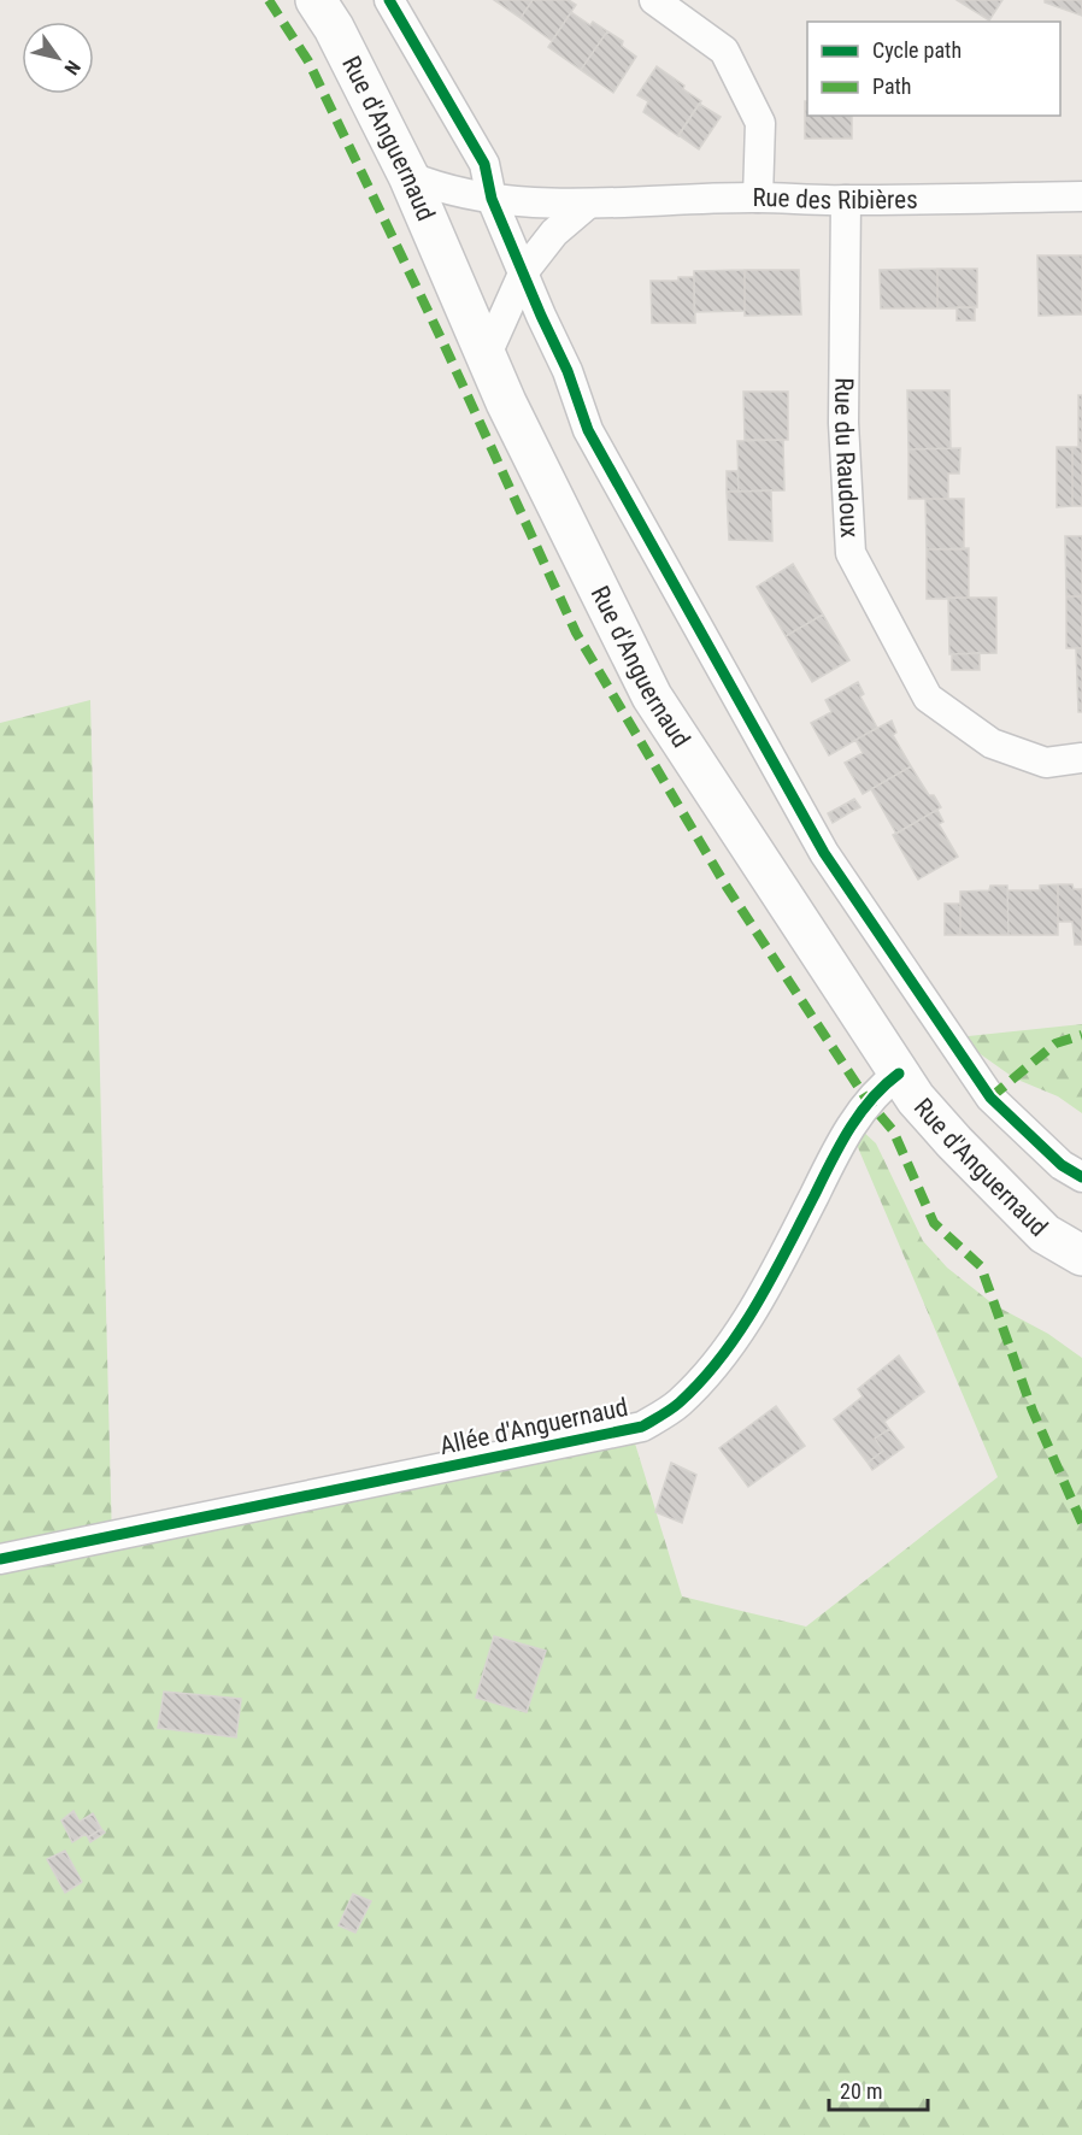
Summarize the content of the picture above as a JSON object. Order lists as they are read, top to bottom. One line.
{"streets":{"main road":["Rue d'Anguernaud"],"street":["Rue des Ribières","Rue du Raudoux","Allée d'Anguernaud"]},"crossings":[["Rue d'Anguernaud","Rue des Ribières"],["Rue d'Anguernaud","Allée d'Anguernaud"],["Rue des Ribières","Rue du Raudoux"]],"legend":["Cycle path","Path"],"scale_bar":"20 m","north":"bottom right"}
